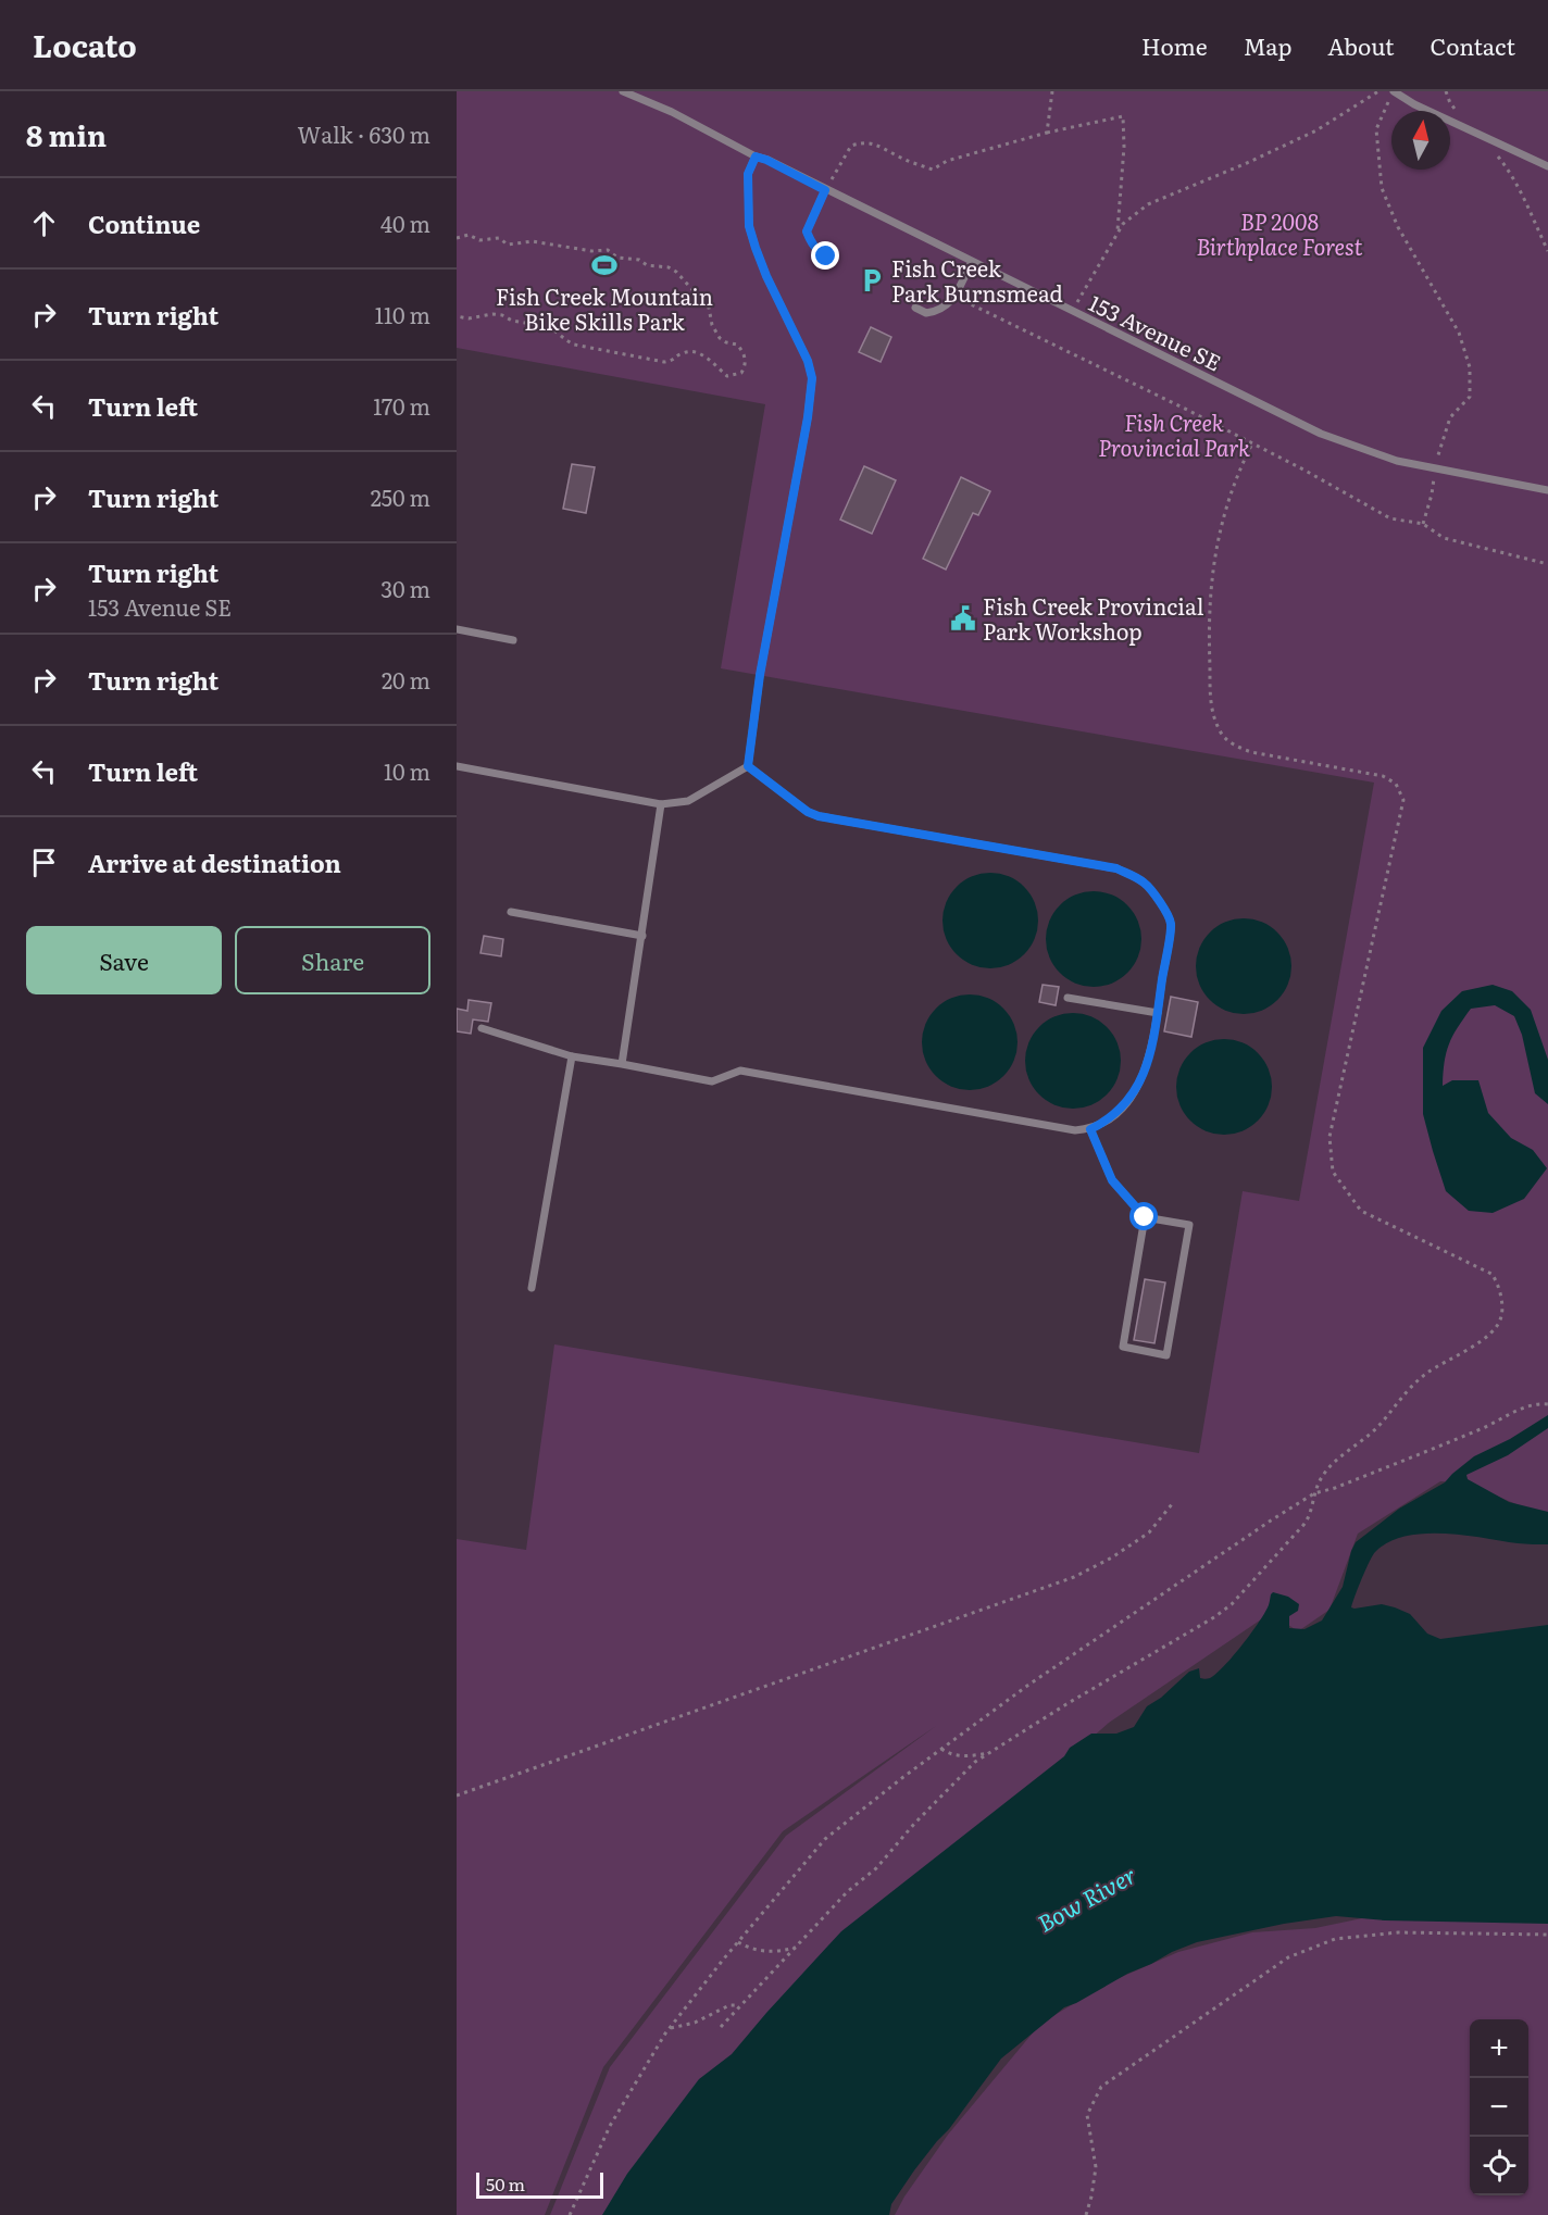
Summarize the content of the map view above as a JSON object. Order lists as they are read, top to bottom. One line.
{"streets":{"lane":["153 Avenue SE"]},"water":["Bow River"],"parks":["BP 2008 Birthplace Forest","Fish Creek Provincial Park"],"places":{"sports":["Fish Creek Mountain Bike Skills Park"],"parking":["Fish Creek Park Burnsmead"],"public building":["Fish Creek Provincial Park Workshop"]},"scale_bar":"50 m","north":"top","page":{"header":"Locato","nav":["Home","Map","About","Contact"],"heading":["8 min","Walk · 630 m"],"list":[["Continue","40 m"],["Turn right","110 m"],["Turn left","170 m"],["Turn right","250 m"],["Turn right","153 Avenue SE","30 m"],["Turn right","20 m"],["Turn left","10 m"],"Arrive at destination"],"buttons":["Save","Share"],"map_buttons":["+","−"],"scale":"50 m"}}
